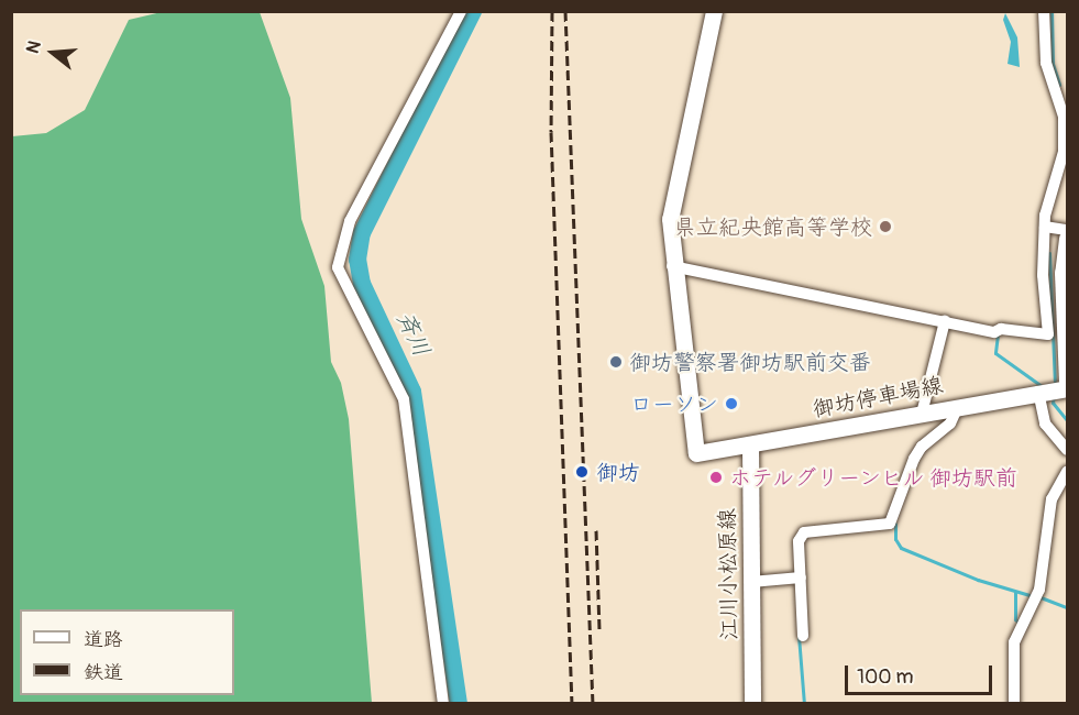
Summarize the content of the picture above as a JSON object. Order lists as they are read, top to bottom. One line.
{"streets":{"main road":["御坊停車場線","江川小松原線"]},"crossings":[["御坊停車場線","江川小松原線"]],"water":["斉川"],"places":["県立紀央館高等学校","御坊警察署御坊駅前交番","ローソン","御坊","ホテルグリーンヒル 御坊駅前"],"legend":["道路","鉄道"],"scale_bar":"100 m","north":"left"}
